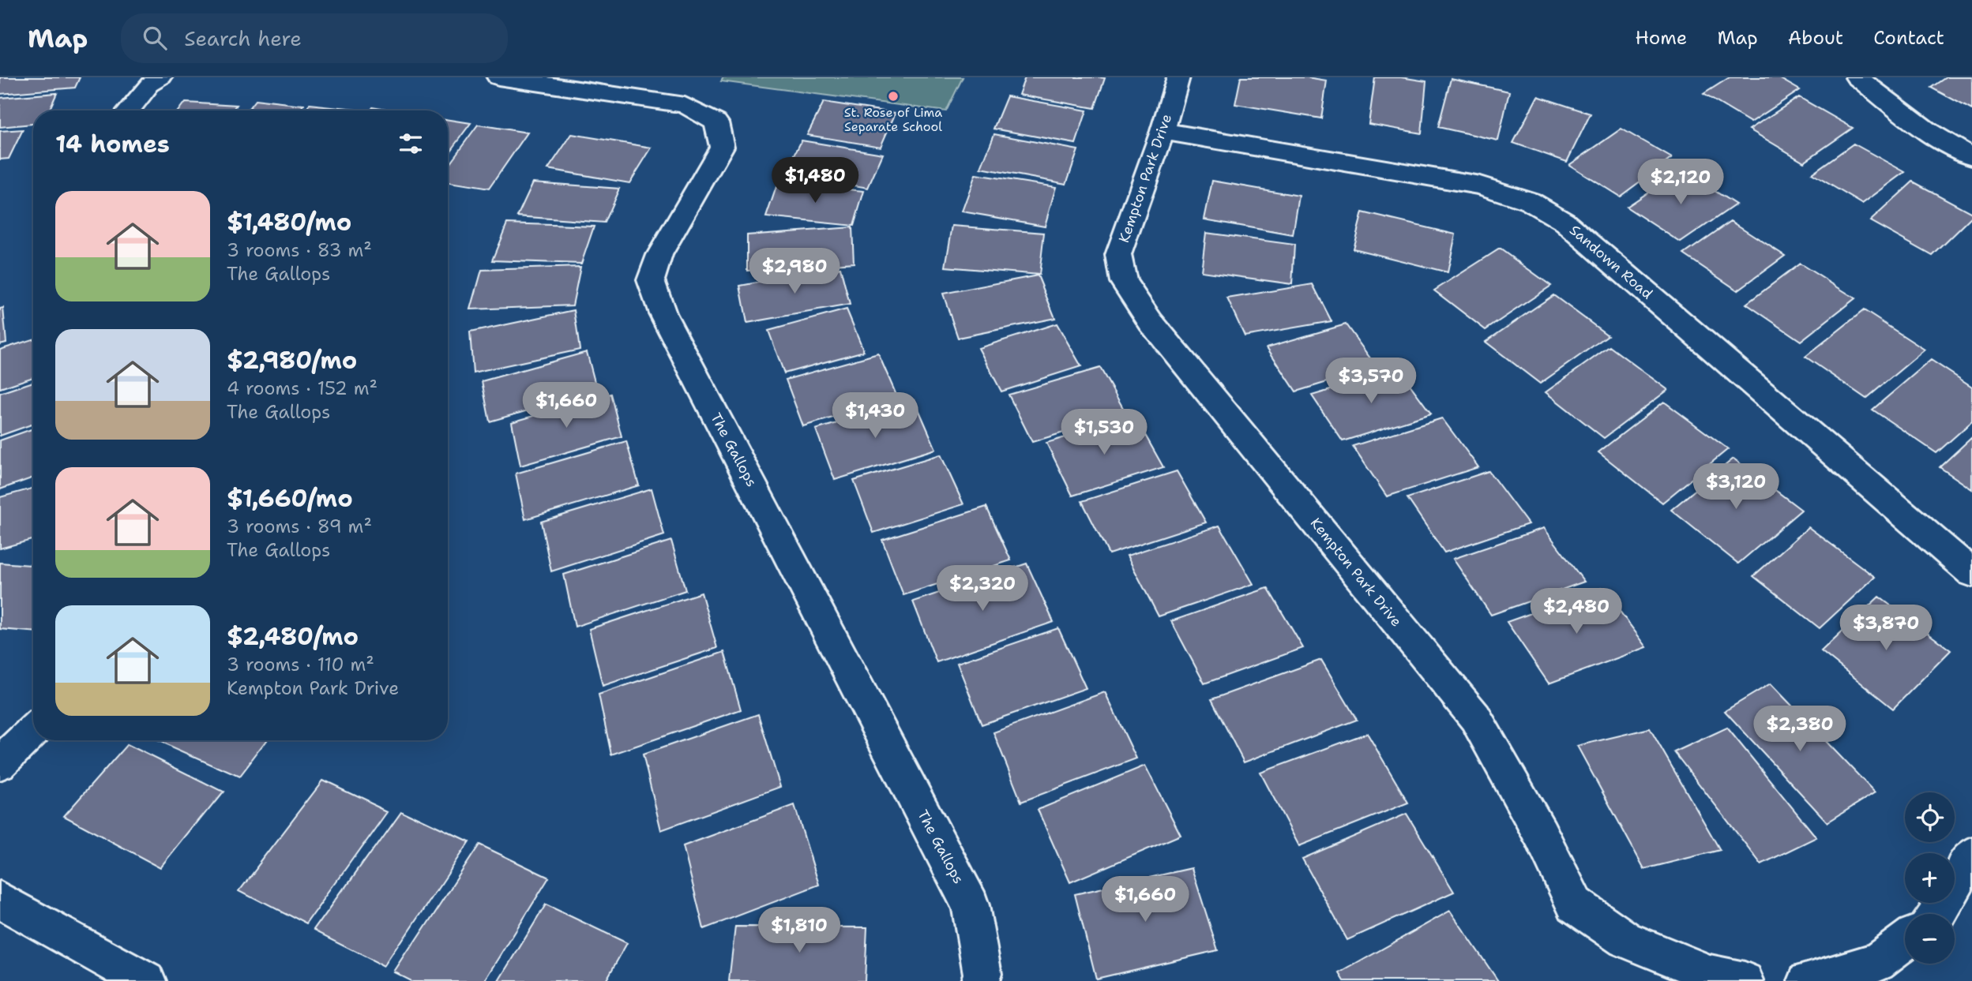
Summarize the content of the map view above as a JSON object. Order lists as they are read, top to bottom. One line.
{"streets":{"street":["Kempton Park Drive","Sandown Road","The Gallops"]},"crossings":[["Kempton Park Drive","Sandown Road"]],"places":["St. Rose of Lima Separate School"],"page":{"header":"Map","search":"Search here","nav":["Home","Map","About","Contact"],"heading":"14 homes","price":["$1,480","$2,120","$2,980","$3,570","$1,660","$1,430","$1,530","$3,120","$2,320","$2,480","$3,870","$2,380","$1,660","$1,810"],"list":[{"name":"$1,480/mo","note":"3 rooms · 83 m² · The Gallops"},{"name":"$2,980/mo","note":"4 rooms · 152 m² · The Gallops"},{"name":"$1,660/mo","note":"3 rooms · 89 m² · The Gallops"},{"name":"$2,480/mo","note":"3 rooms · 110 m² · Kempton Park Drive"}],"map_buttons":["+","−"]}}
